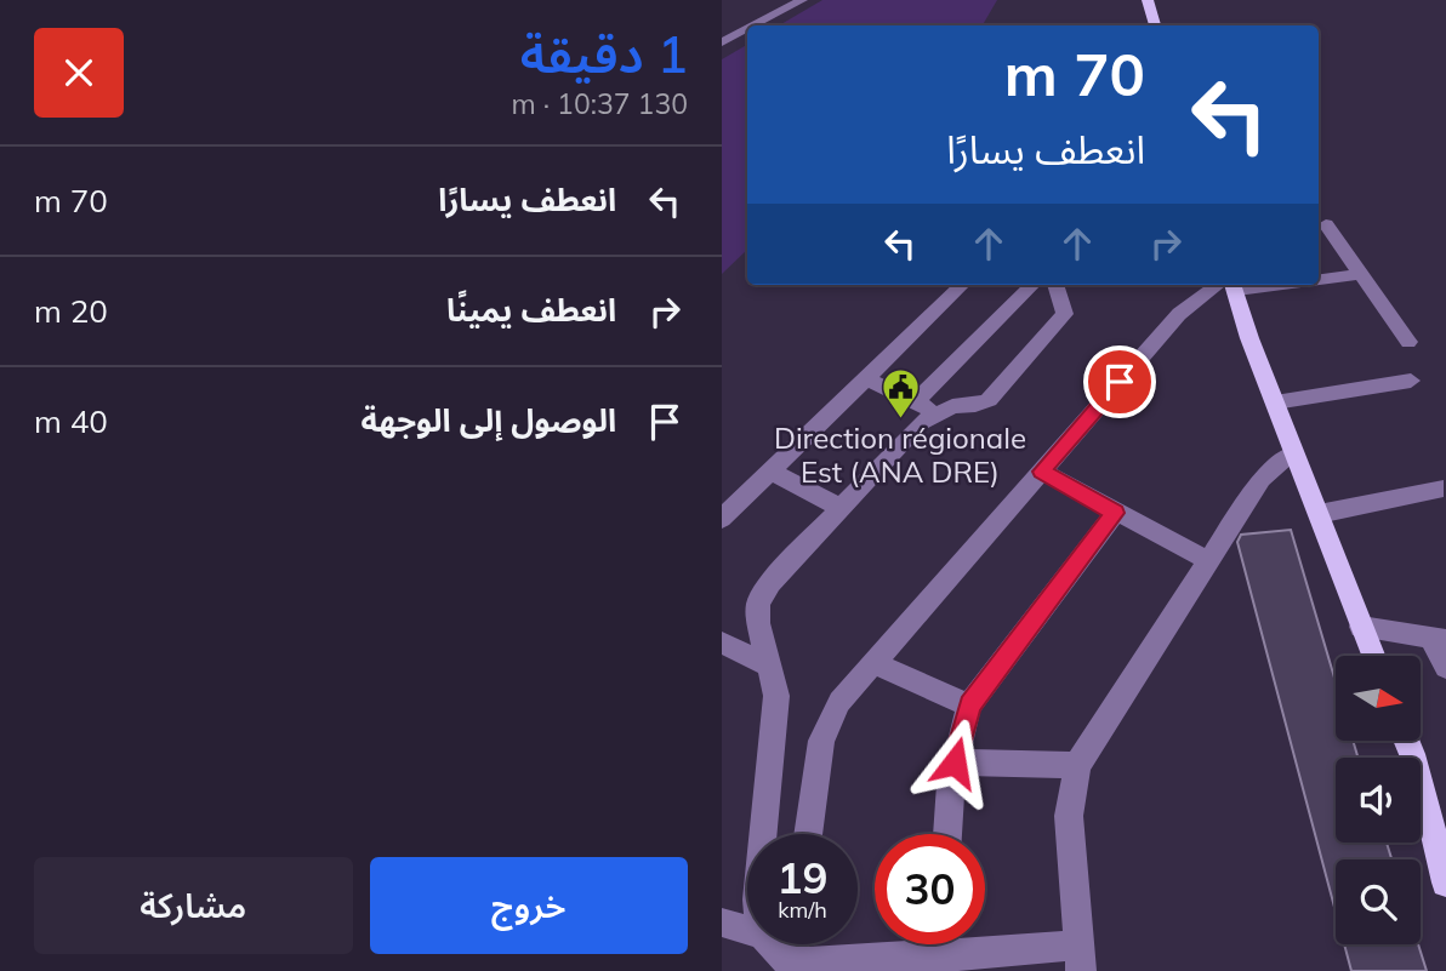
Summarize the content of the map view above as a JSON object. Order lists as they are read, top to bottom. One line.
{"places":{"public building":["Direction régionale Est (ANA DRE)"]},"north":"right","page":{"heading":["1 دقيقة","130 m · 10:37"],"turn":["70 m","انعطف يسارًا"],"list":[{"name":"انعطف يسارًا","value":"70 m"},{"name":"انعطف يمينًا","value":"20 m"},{"name":"الوصول إلى الوجهة","value":"40 m"}],"speed":"19 km/h","limit":"30","buttons":["خروج","مشاركة"]}}
